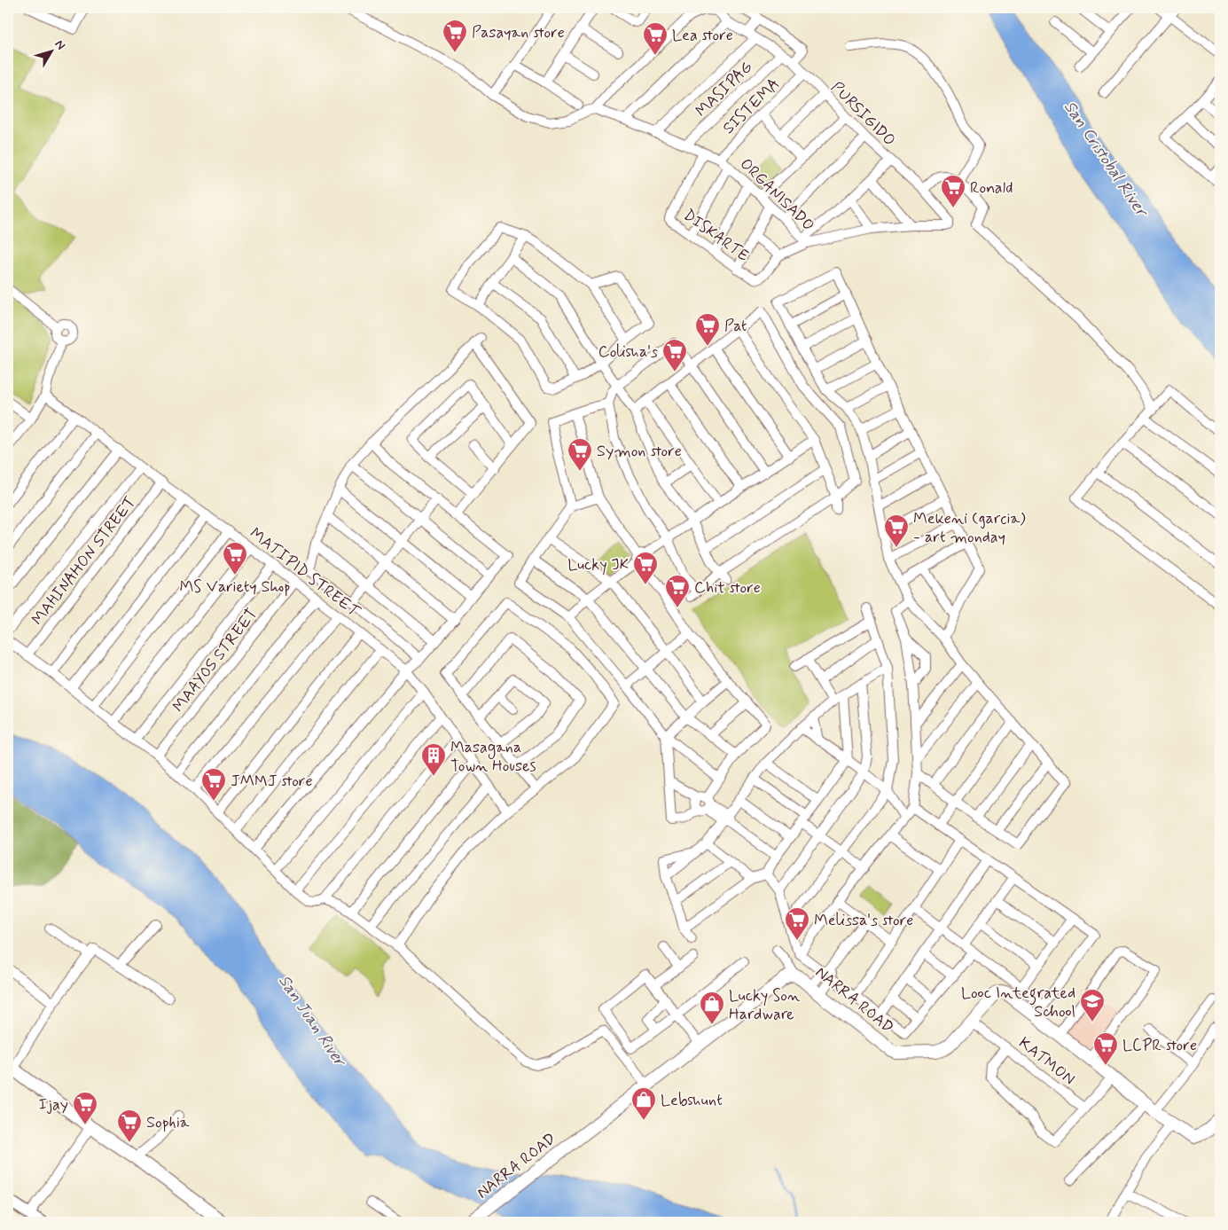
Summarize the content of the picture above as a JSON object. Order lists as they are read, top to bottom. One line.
{"streets":{"main road":["NARRA ROAD"],"street":["MASIPAG","SISTEMA","PURSIGIDO","ORGANISADO","DISKARTE","MAHINAHON STREET","MATIPID STREET","MAAYOS STREET","KATMON"]},"crossings":[["MASIPAG","PURSIGIDO"],["MASIPAG","ORGANISADO"],["SISTEMA","PURSIGIDO"],["SISTEMA","ORGANISADO"],["PURSIGIDO","ORGANISADO"],["ORGANISADO","DISKARTE"],["MAHINAHON STREET","MATIPID STREET"],["MATIPID STREET","MAAYOS STREET"],["NARRA ROAD","KATMON"]],"water":["San Cristobal River","San Juan River"],"places":{"supermarket":["Pasayan store","Lea store","Ronald","Pat","Colisha's","Symon store","Mekeni (garcia) - art monday","MS Variety Shop","Lucky JK","Chit store","JMMJ store","Melissa's store","LCPR store","Ijay","Sophia"],"building":["Masagana Town Houses"],"school or university":["Looc Integrated School"],"shop":["Lucky Son Hardware","Lebshunt"]},"north":"top right"}
